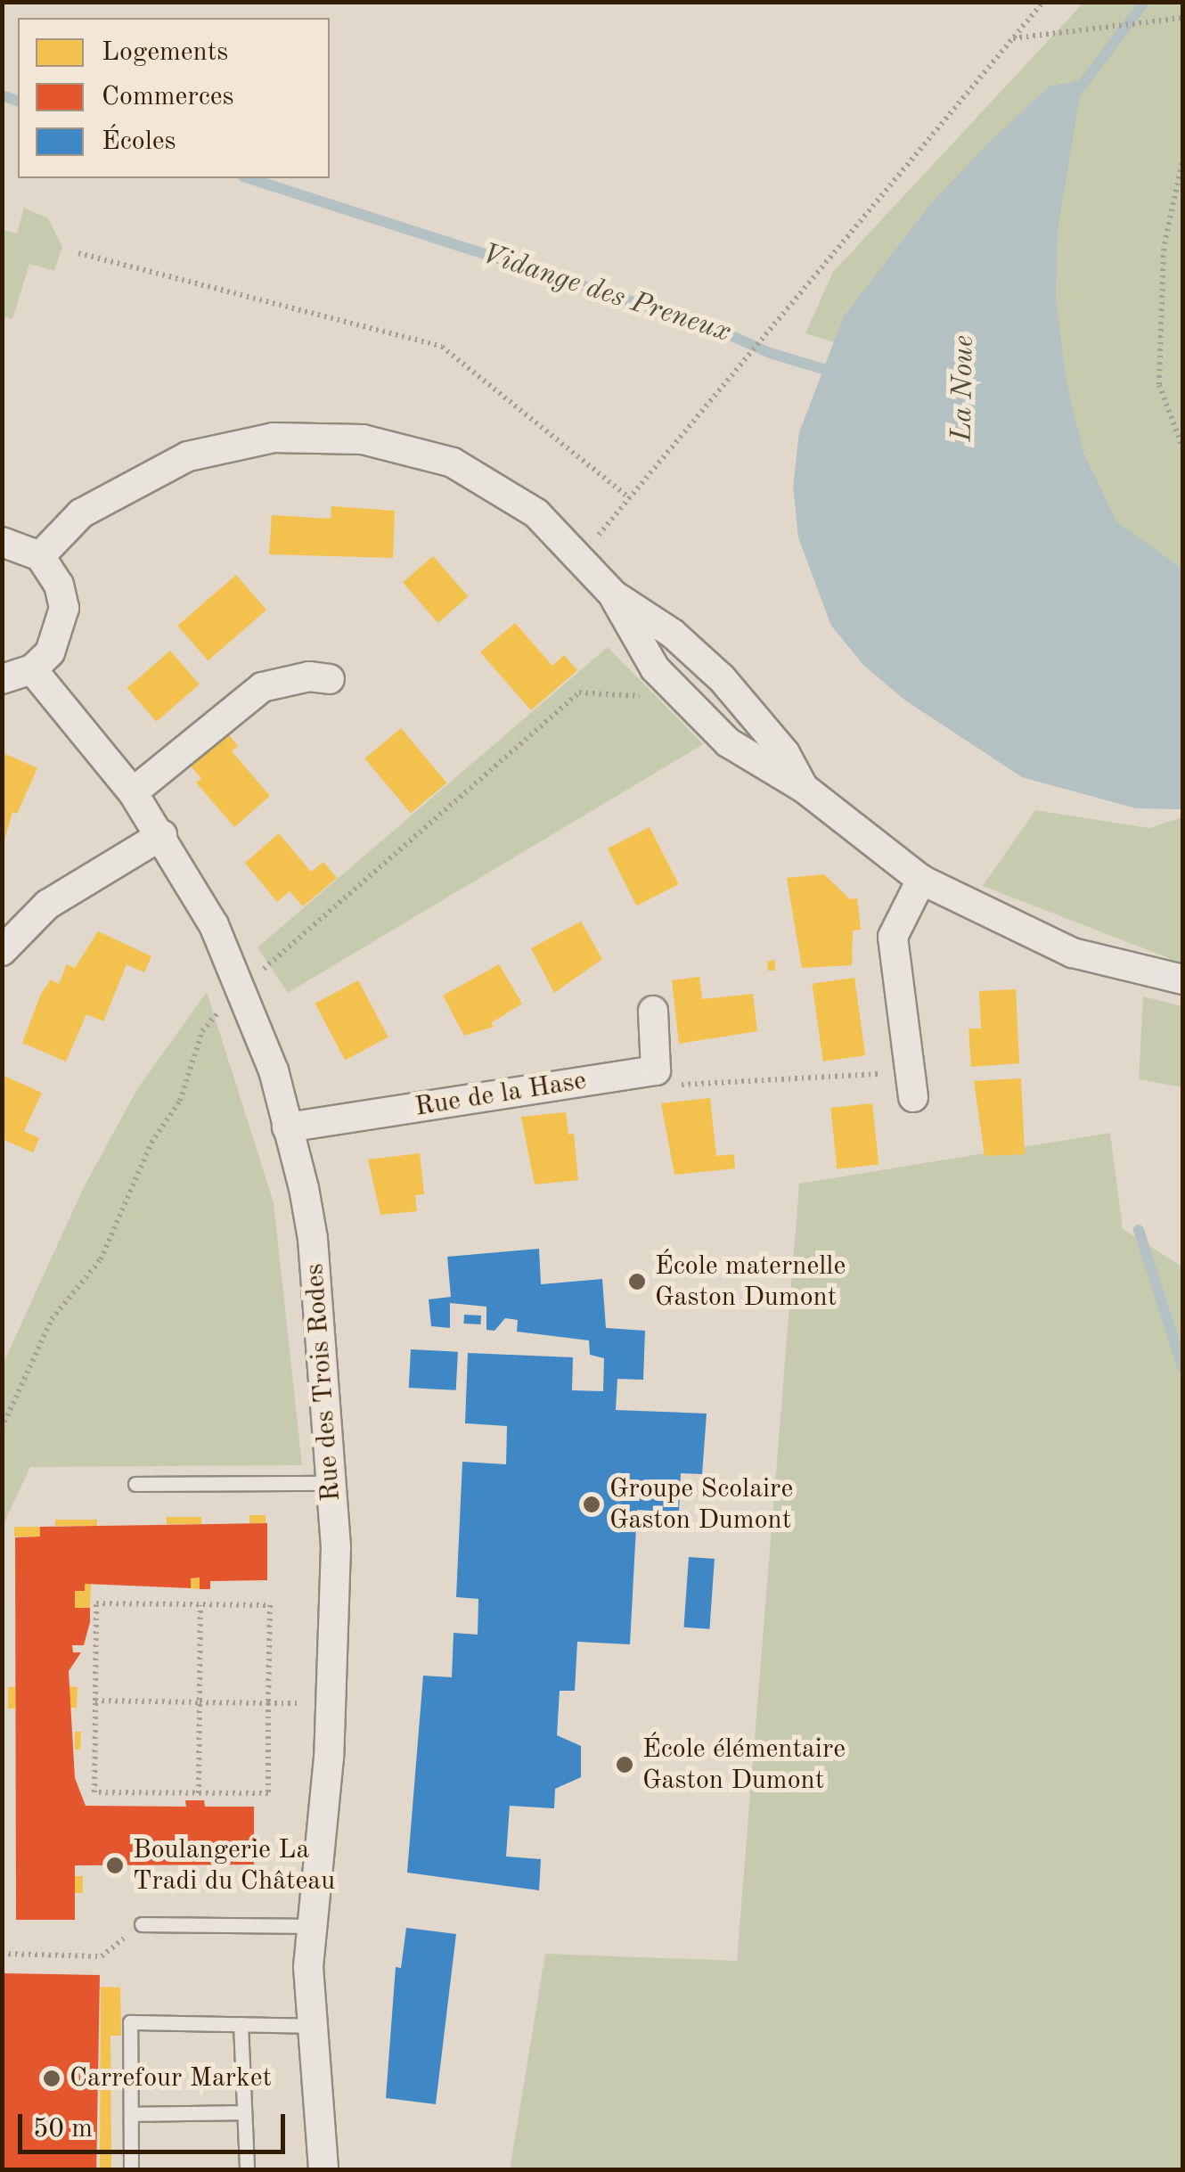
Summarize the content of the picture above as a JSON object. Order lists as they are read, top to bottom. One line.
{"streets":{"street":["Rue de la Hase","Rue des Trois Rodes"]},"crossings":[["Rue de la Hase","Rue des Trois Rodes"]],"water":["Vidange des Preneux","La Noue"],"places":["École maternelle Gaston Dumont","Groupe Scolaire Gaston Dumont","École élémentaire Gaston Dumont","Boulangerie La Tradi du Château","Carrefour Market"],"legend":["Logements","Commerces","Écoles"],"scale_bar":"50 m"}
